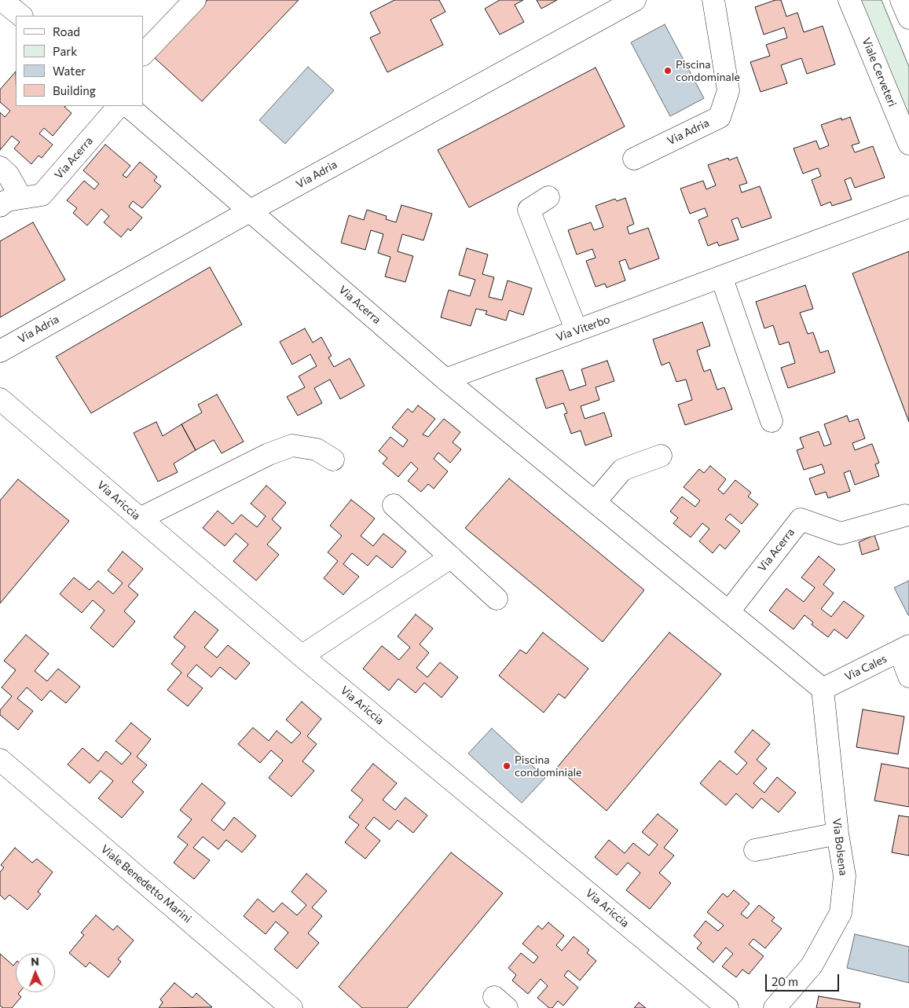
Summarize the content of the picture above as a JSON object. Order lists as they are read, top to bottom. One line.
{"streets":{"street":["Viale Cerveteri","Via Adria","Via Acerra","Via Viterbo","Via Ariccia","Via Cales","Via Bolsena","Viale Benedetto Marini"]},"crossings":[["Via Adria","Via Acerra"],["Via Acerra","Via Viterbo"],["Via Acerra","Via Cales"],["Via Acerra","Via Bolsena"],["Via Cales","Via Bolsena"]],"places":["Piscina condominale","Piscina condominiale"],"legend":["Road","Park","Water","Building"],"scale_bar":"20 m","north":"top"}
